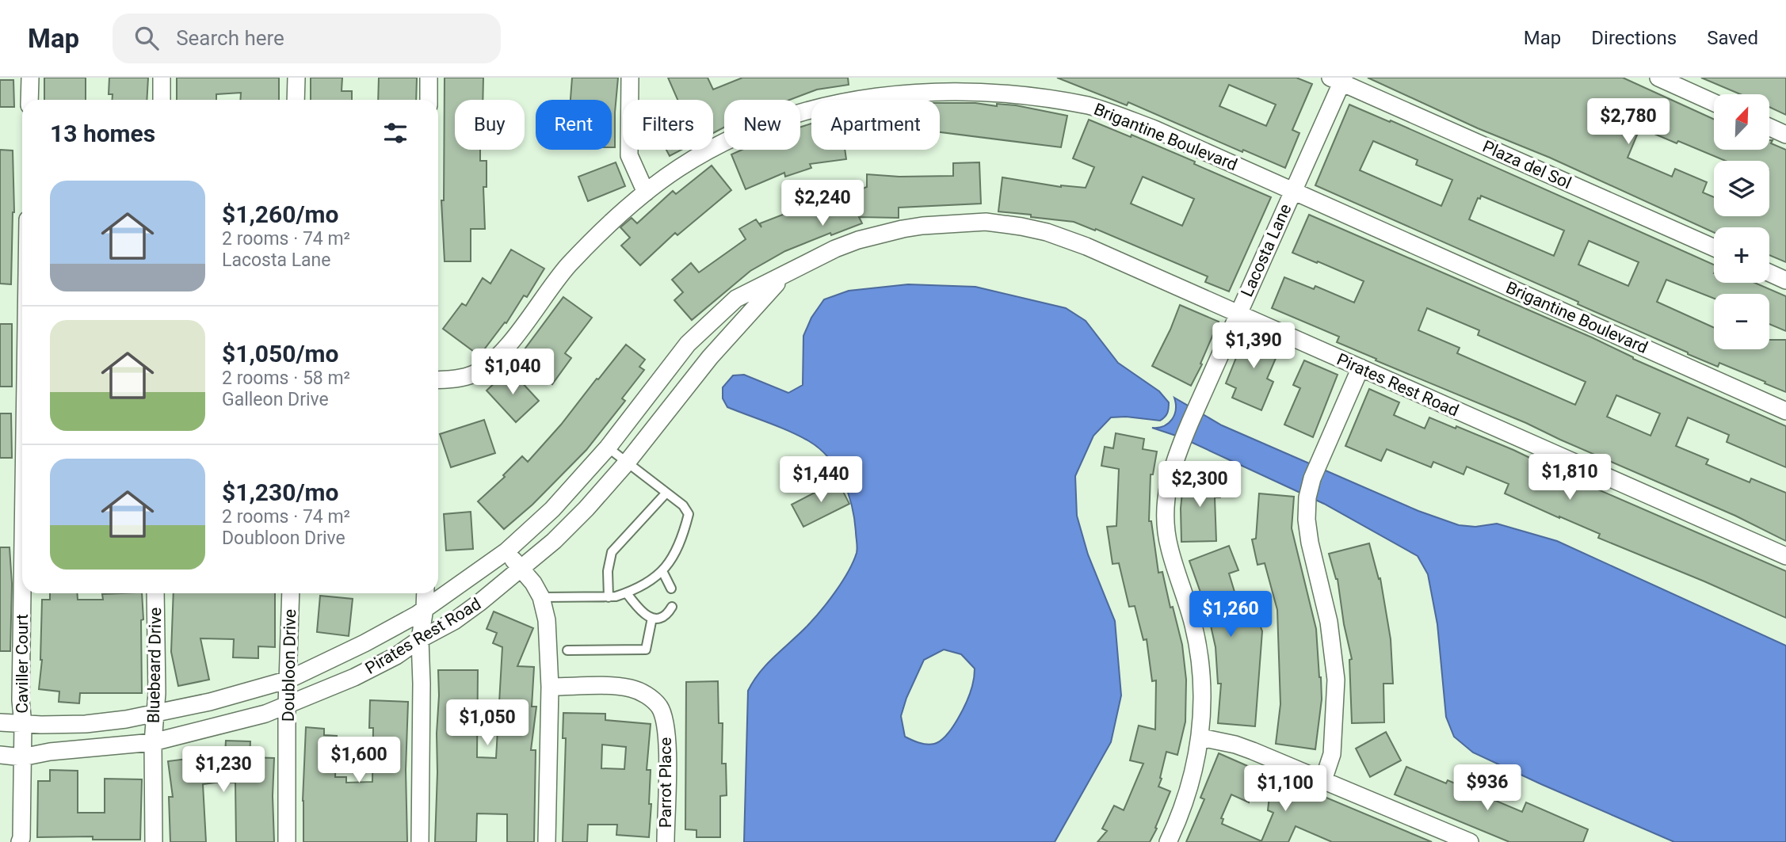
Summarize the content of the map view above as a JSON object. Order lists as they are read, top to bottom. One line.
{"streets":{"street":["Brigantine Boulevard","Plaza del Sol","Lacosta Lane","Pirates Rest Road","Caviller Court","Bluebeard Drive","Doubloon Drive","Parrot Place"]},"crossings":[["Brigantine Boulevard","Lacosta Lane"],["Plaza del Sol","Lacosta Lane"],["Lacosta Lane","Pirates Rest Road"],["Pirates Rest Road","Caviller Court"],["Pirates Rest Road","Bluebeard Drive"],["Pirates Rest Road","Doubloon Drive"]],"north":"top right","page":{"header":"Map","search":"Search here","nav":["Map","Directions","Saved"],"map_buttons":["+","−"],"price":["$2,780","$2,240","$1,390","$1,040","$1,810","$1,440","$2,300","$1,260","$1,050","$1,600","$1,230","$936","$1,100"],"chip":["Buy","Rent","Filters","New","Apartment"],"heading":"13 homes","list":[{"name":"$1,260/mo","note":"2 rooms · 74 m² · Lacosta Lane"},{"name":"$1,050/mo","note":"2 rooms · 58 m² · Galleon Drive"},{"name":"$1,230/mo","note":"2 rooms · 74 m² · Doubloon Drive"}]}}
